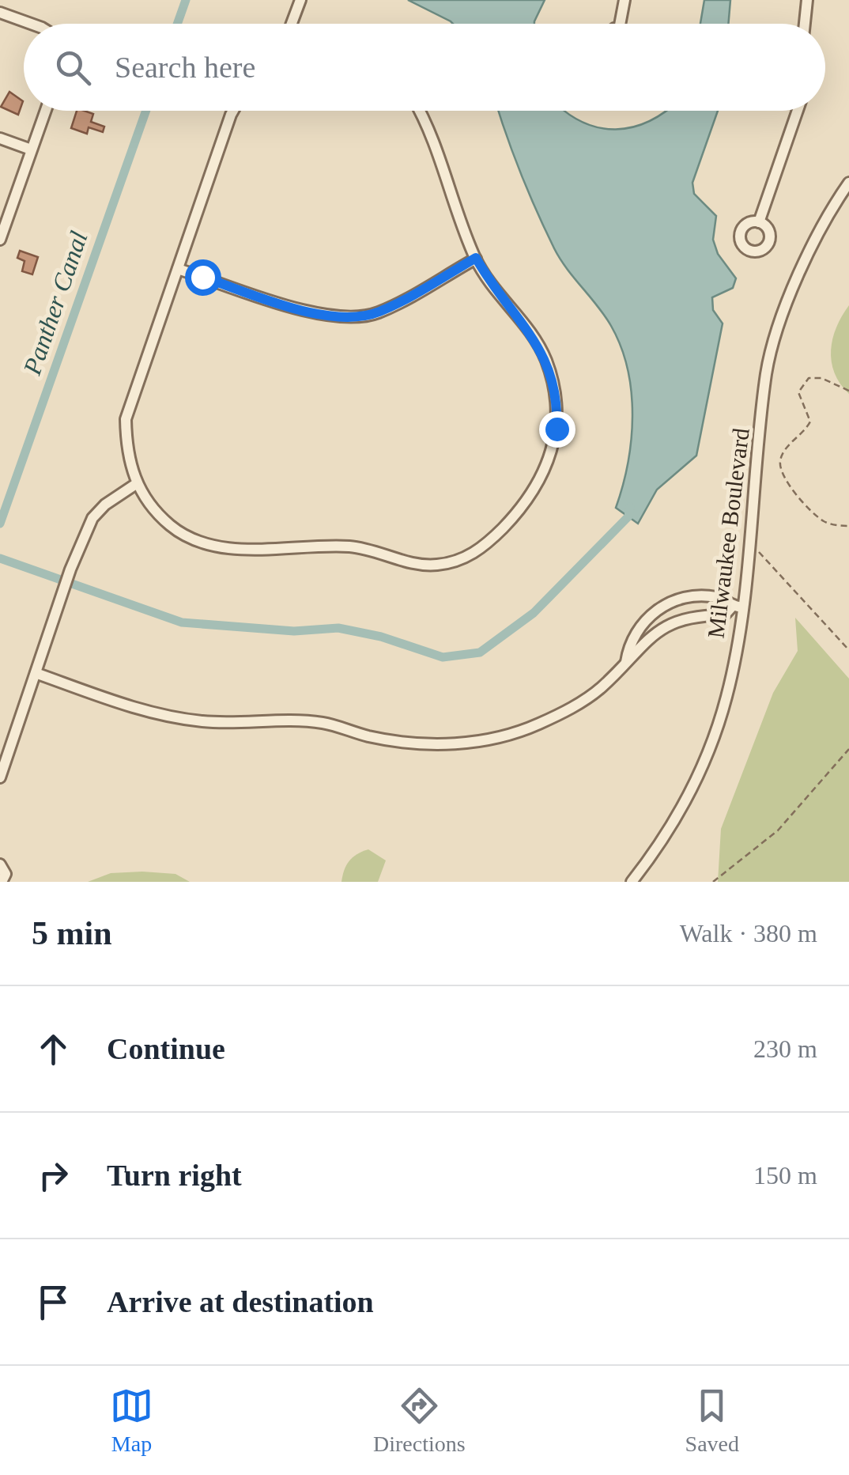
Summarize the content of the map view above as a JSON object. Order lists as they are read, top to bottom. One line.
{"streets":{"street":["Milwaukee Boulevard"]},"water":["Panther Canal"],"page":{"search":"Search here","heading":["5 min","Walk · 380 m"],"list":[["Continue","230 m"],["Turn right","150 m"],"Arrive at destination"],"nav":["Map","Directions","Saved"]}}
